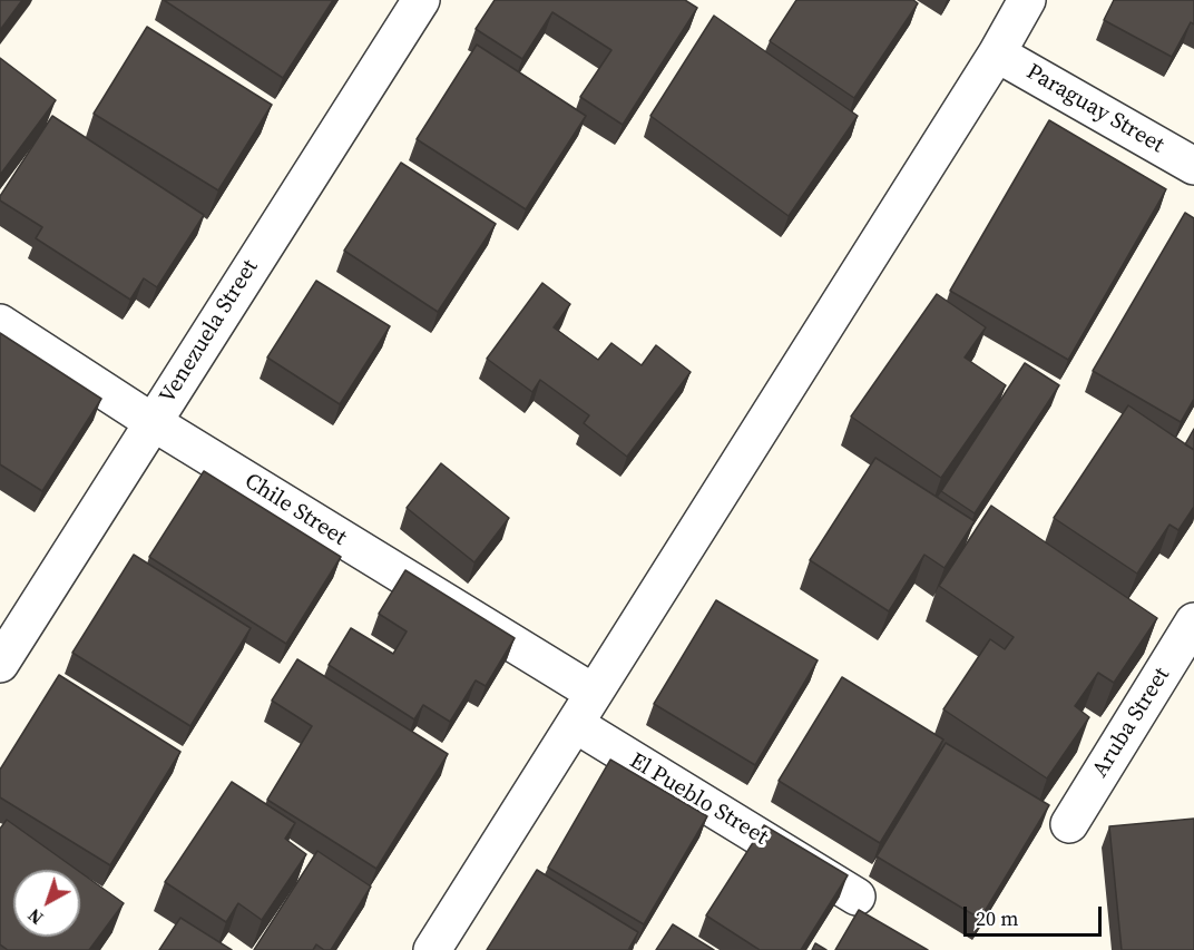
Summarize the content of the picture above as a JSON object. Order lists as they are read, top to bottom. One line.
{"streets":{"street":["Paraguay Street","Venezuela Street","Chile Street","Aruba Street","El Pueblo Street"]},"crossings":[["Venezuela Street","Chile Street"]],"scale_bar":"20 m","north":"bottom left"}
